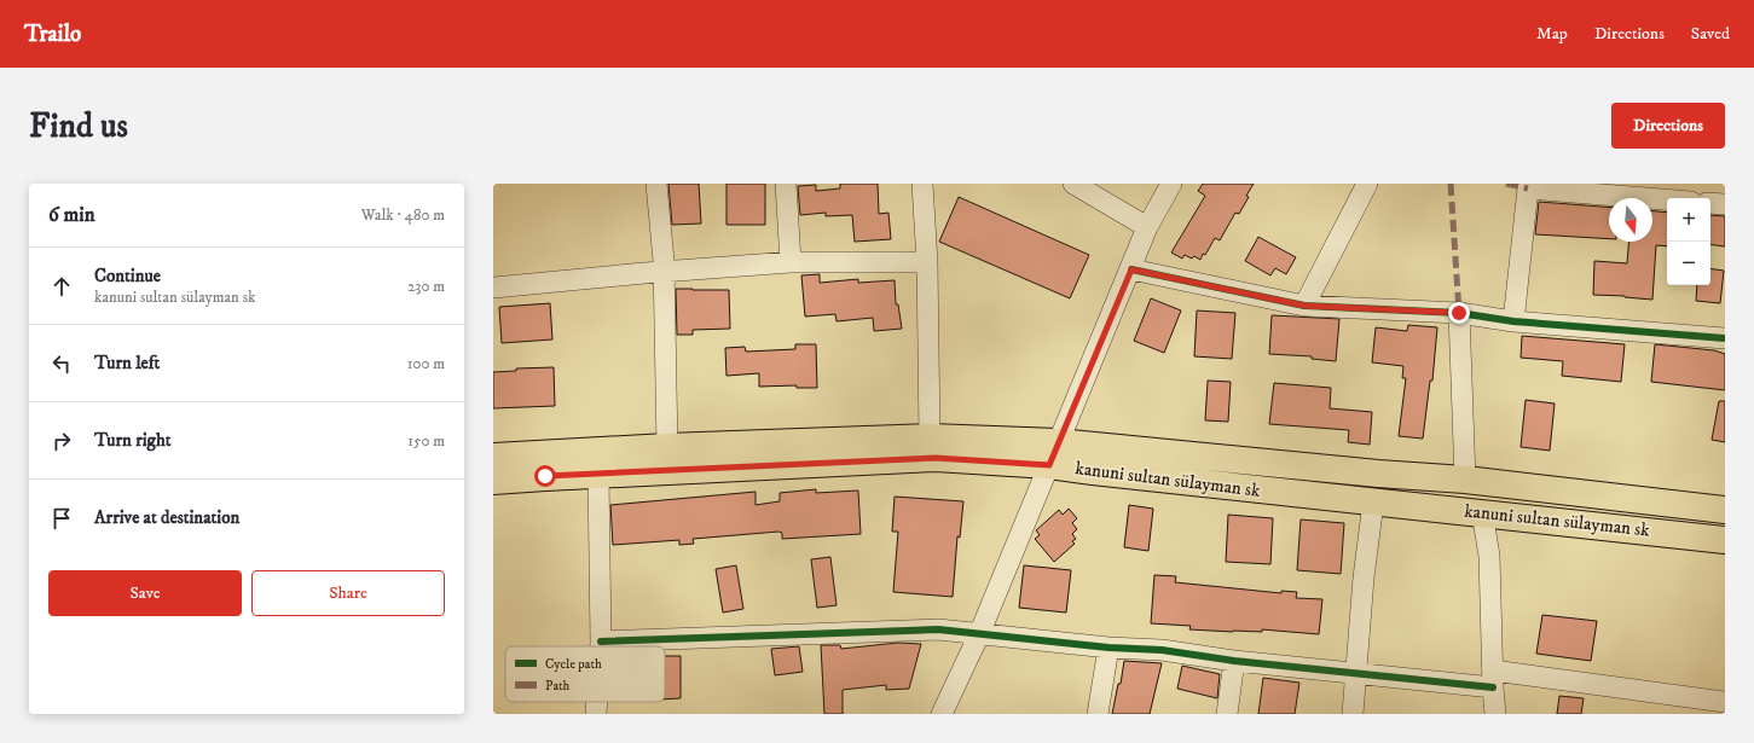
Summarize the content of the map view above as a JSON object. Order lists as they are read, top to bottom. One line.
{"streets":{"main road":["kanuni sultan sülayman sk"]},"legend":["Cycle path","Path"],"north":"bottom","page":{"header":"Trailo","nav":["Map","Directions","Saved"],"buttons":["Directions",["Save","Share"]],"title":"Find us","heading":["6 min","Walk · 480 m"],"map_buttons":["+","−"],"list":[["Continue","kanuni sultan sülayman sk","230 m"],["Turn left","100 m"],["Turn right","150 m"],"Arrive at destination"]}}
